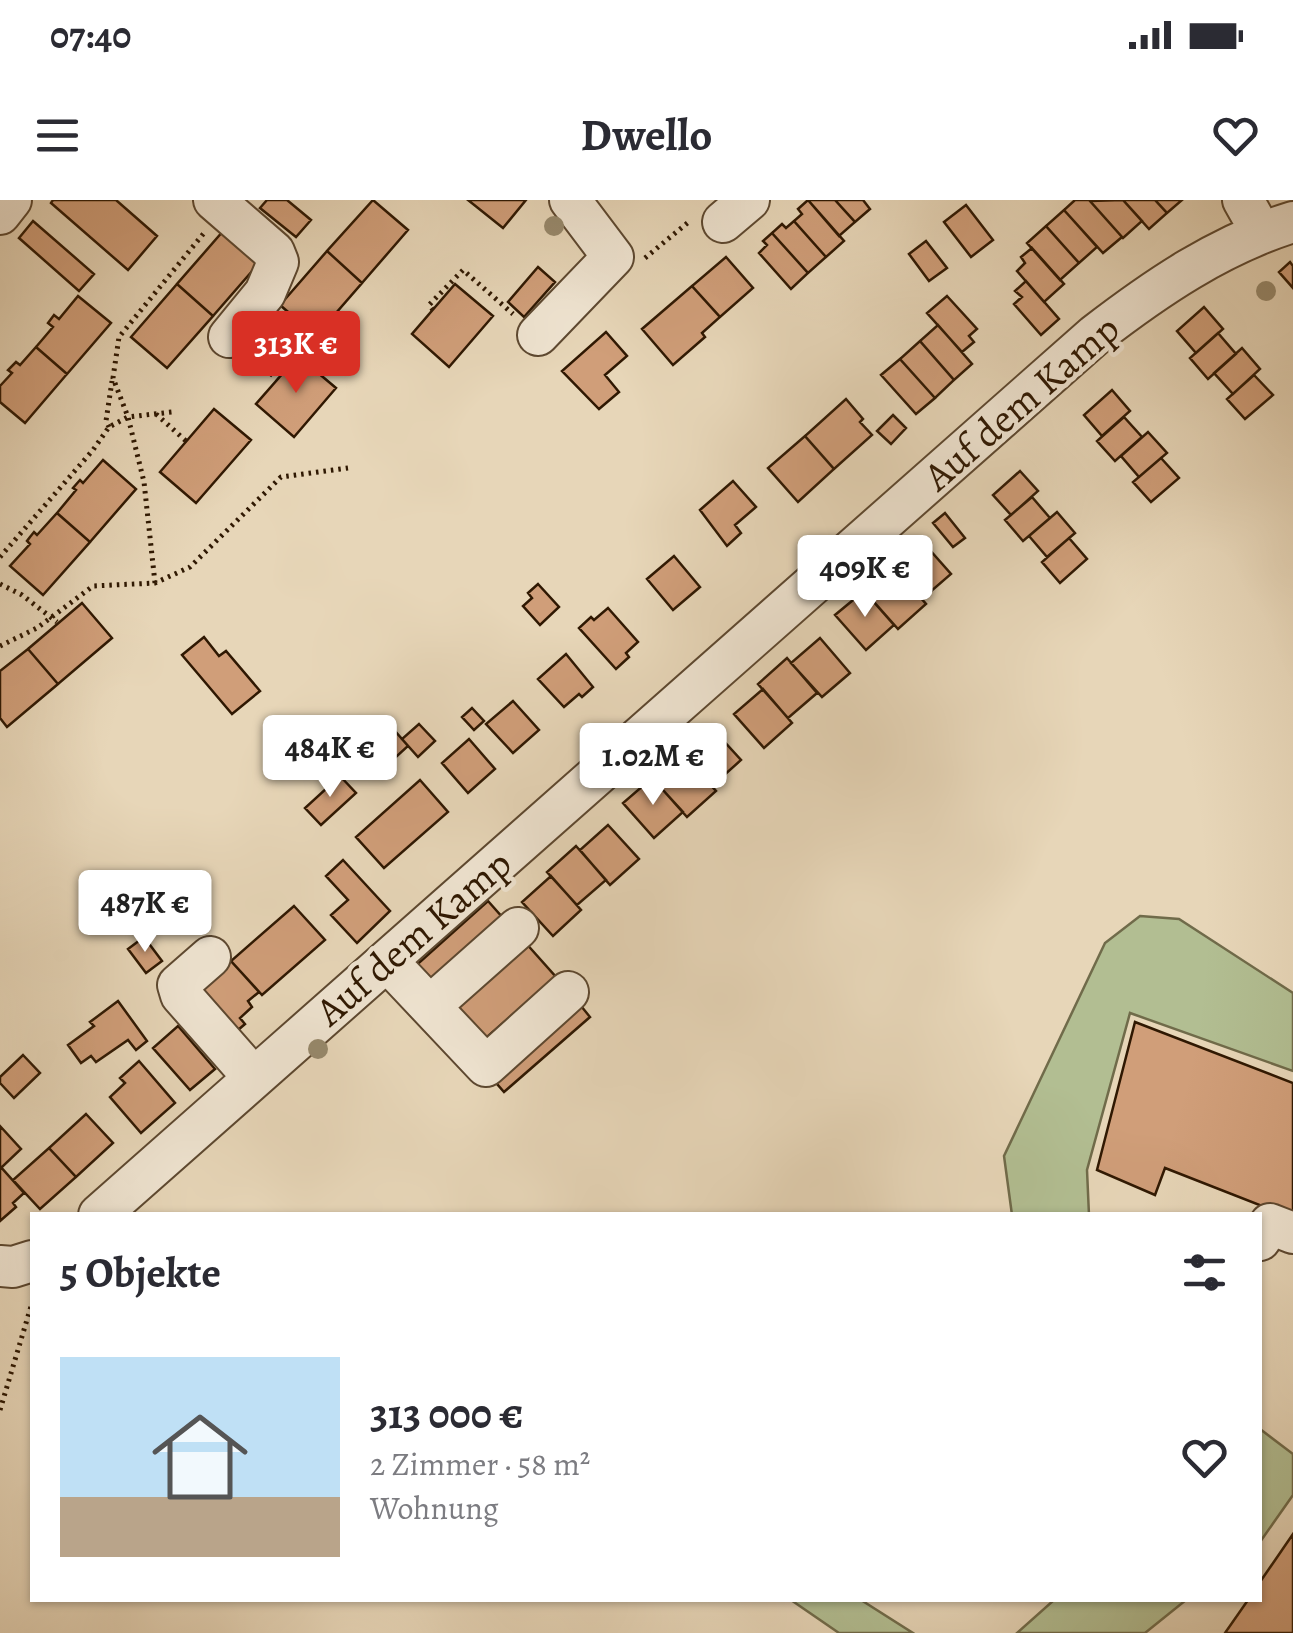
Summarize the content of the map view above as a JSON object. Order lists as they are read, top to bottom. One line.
{"streets":{"street":["Auf dem Kamp"]},"page":{"status":"07:40","header":"Dwello","price":["313K €","409K €","484K €","1.02M €","487K €"],"heading":"5 Objekte","list":[{"name":"313 000 €","note":"2 Zimmer · 58 m² · Wohnung"}]}}
